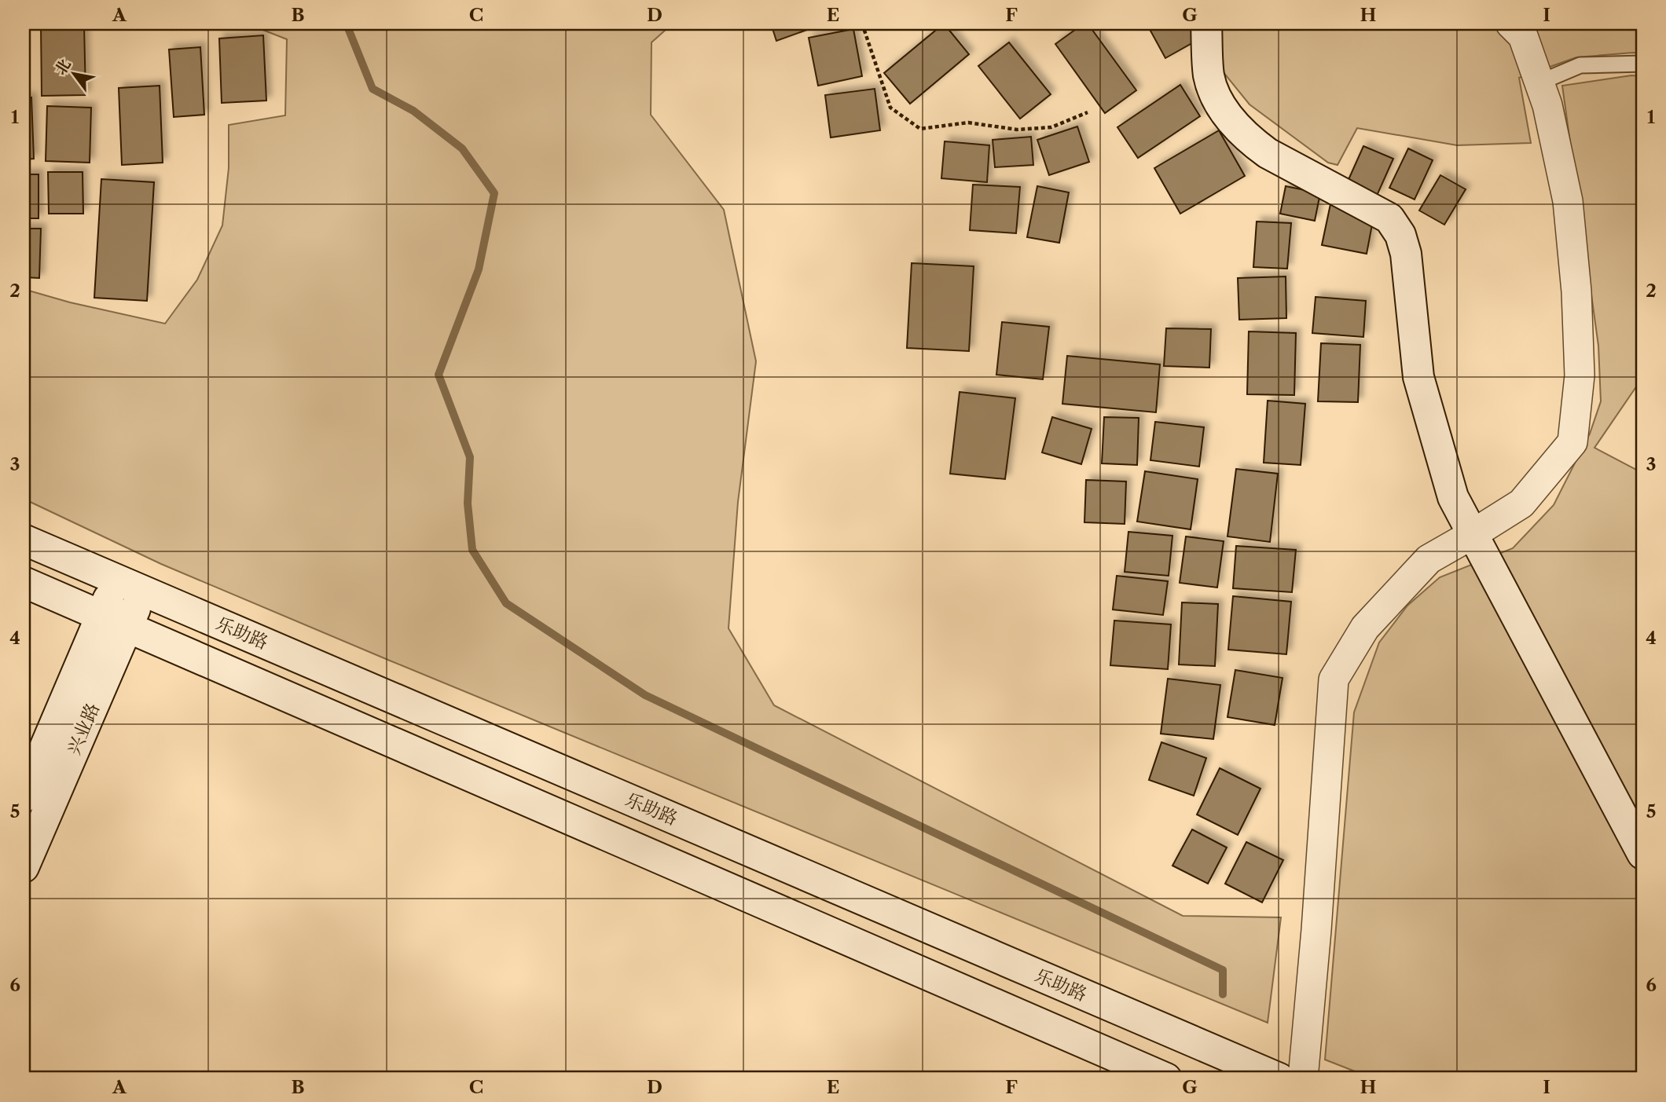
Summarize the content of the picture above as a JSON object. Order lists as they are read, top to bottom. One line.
{"streets":{"street":["乐助路","兴业路"]},"crossings":[["乐助路","兴业路"]],"north":"top left","grid":{"columns":["A","B","C","D","E","F","G","H","I"],"rows":["1","2","3","4","5","6"]}}
